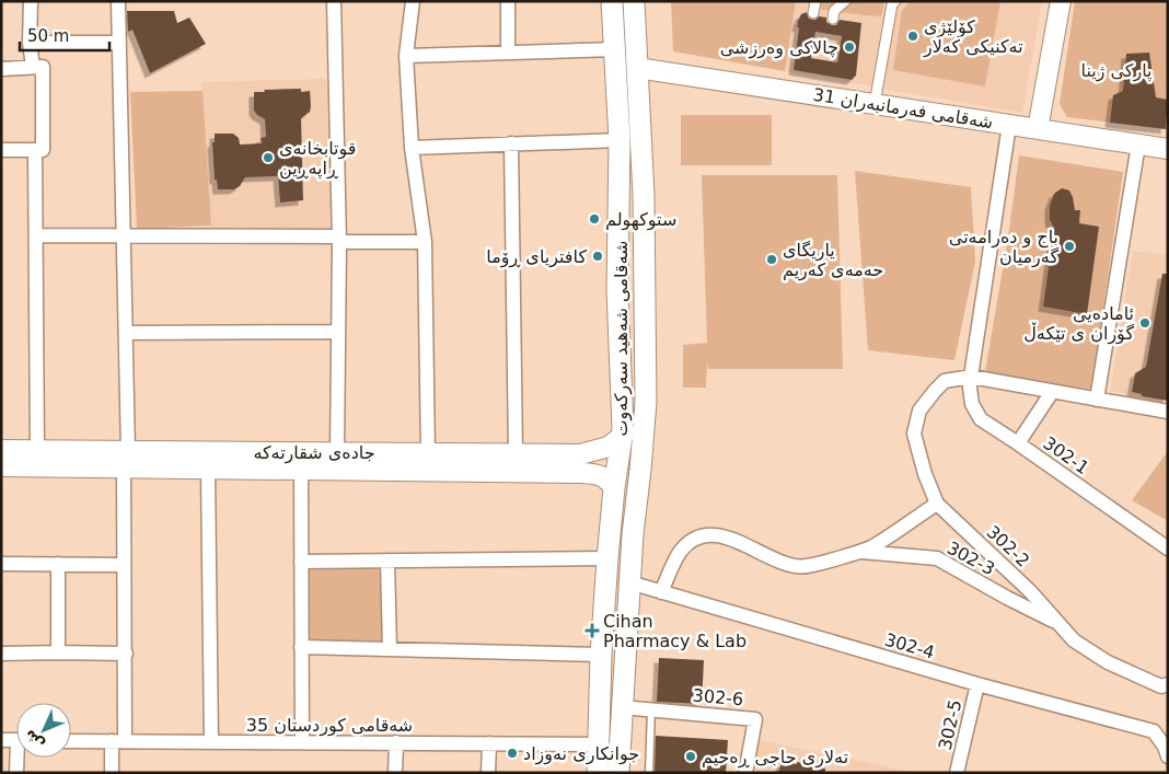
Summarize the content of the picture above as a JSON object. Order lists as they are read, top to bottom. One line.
{"streets":{"main road":["شەقامی فەرمانبەران 31","شەقامی شەهید سەرکەوت","جادەی شقارتەکە"],"street":["302-1","302-2","302-3","302-4","302-6","شەقامی کوردستان 35","302-5"]},"crossings":[["شەقامی فەرمانبەران 31","شەقامی شەهید سەرکەوت"],["شەقامی فەرمانبەران 31","302-1"],["شەقامی شەهید سەرکەوت","جادەی شقارتەکە"],["شەقامی شەهید سەرکەوت","302-4"],["شەقامی شەهید سەرکەوت","302-6"],["شەقامی شەهید سەرکەوت","شەقامی کوردستان 35"],["302-1","302-2"],["302-2","302-3"],["302-4","302-5"]],"parks":["پارکی ژینا"],"places":{"other":["کۆلێژی تەکنیکی کەلار","چالاکی وەرزشی","قوتابخانەی ڕاپەڕین","ستوكهولم","باج و دەرامەتی گەرمیان","کافتریای ڕۆما","یاریگای ‌حەمەی کەریم","ئامادەیی گۆران ی تێکەڵ","جوانکاری نەوزاد","تەلاری حاجی ڕەحیم"],"health":["Cihan Pharmacy & Lab"]},"scale_bar":"50 m","north":"bottom left"}
